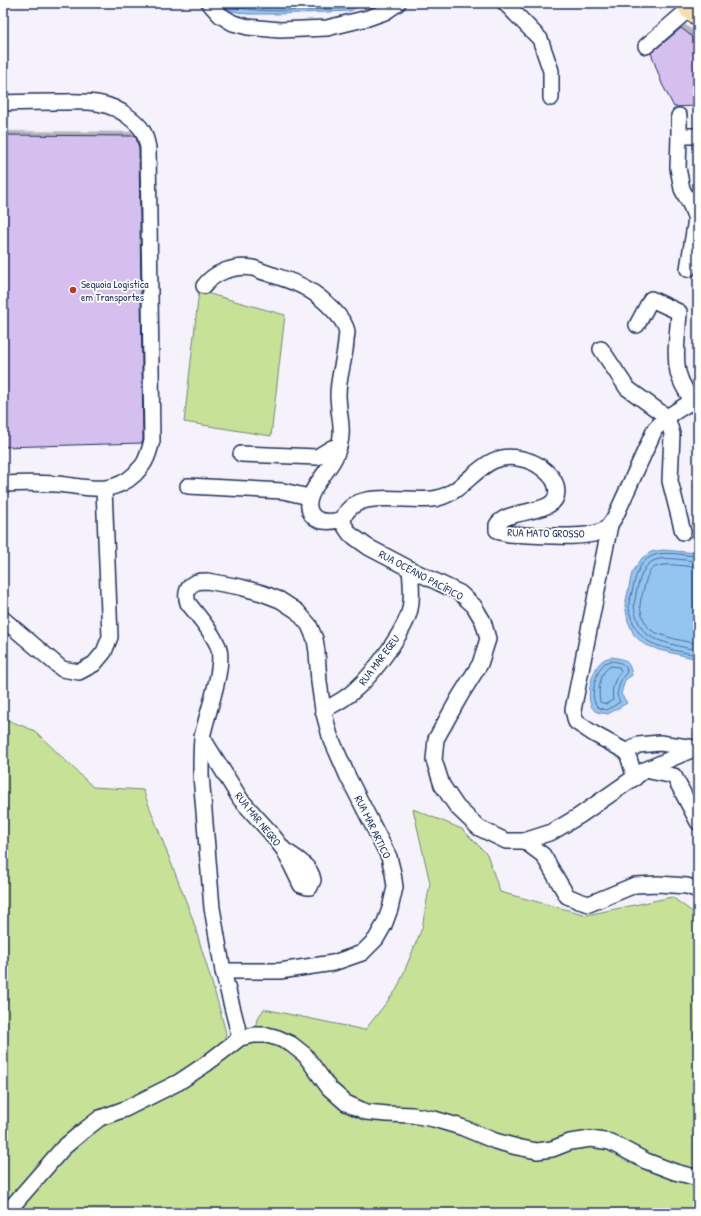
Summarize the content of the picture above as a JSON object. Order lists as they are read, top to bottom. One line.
{"streets":{"street":["RUA MATO GROSSO","RUA OCEANO PACÍFICO","RUA MAR EGEU","RUA MAR NEGRO","RUA MAR ARTICO"]},"crossings":[["RUA MATO GROSSO","RUA OCEANO PACÍFICO"],["RUA OCEANO PACÍFICO","RUA MAR EGEU"],["RUA MAR EGEU","RUA MAR ARTICO"],["RUA MAR NEGRO","RUA MAR ARTICO"]],"places":["Sequoia Logistica em Transportes"]}
